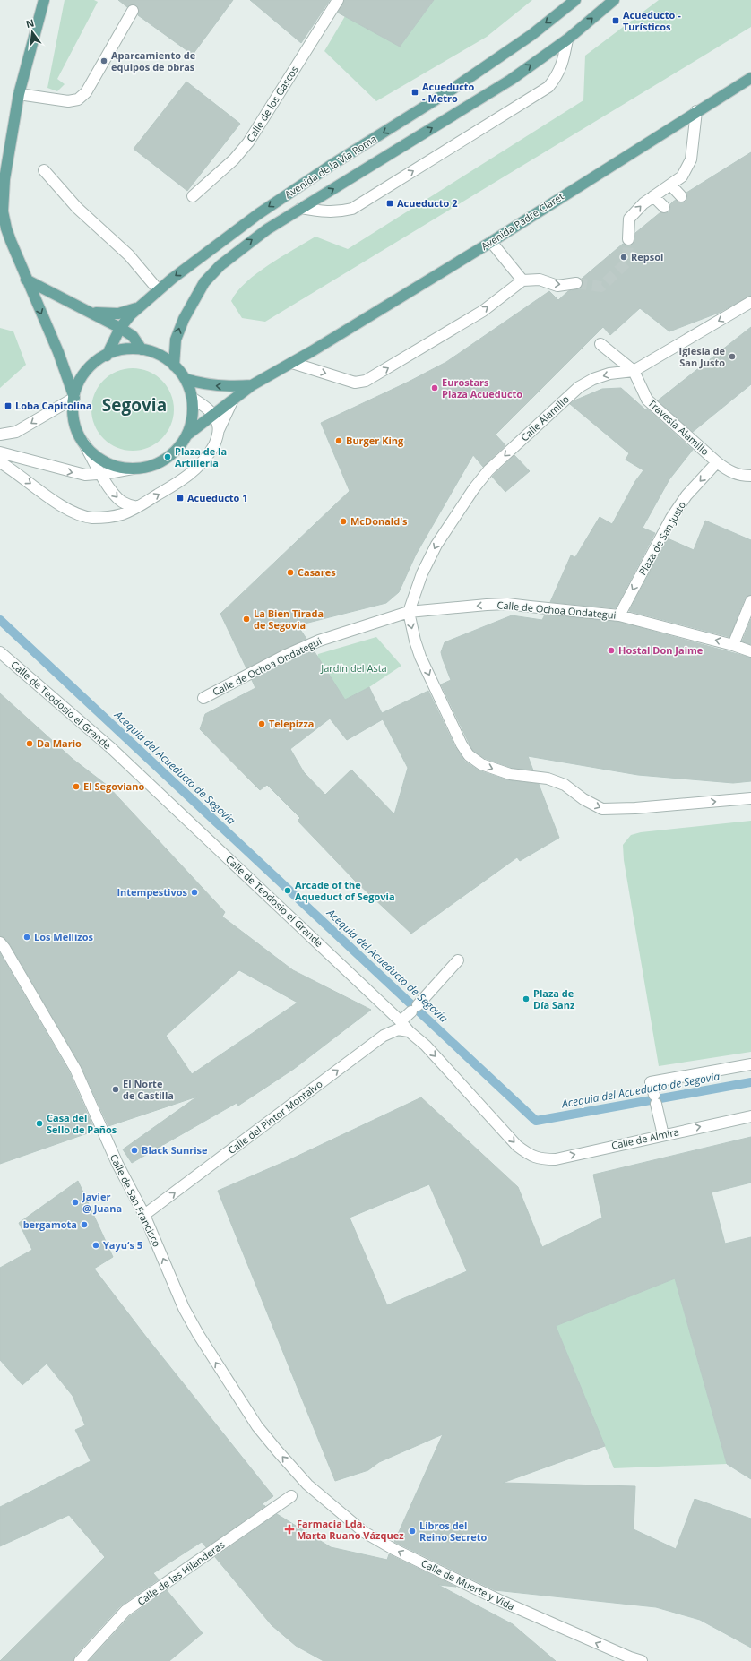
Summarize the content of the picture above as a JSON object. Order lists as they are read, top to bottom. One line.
{"streets":{"main road":["Avenida de la Vía Roma","Avenida Padre Claret"],"street":["Calle de los Gascos","Calle Alamillo","Travesía Alamillo","Plaza de San Justo","Calle de Ochoa Ondategui","Calle de Teodosio el Grande","Calle del Pintor Montalvo","Calle de Almira","Calle de San Francisco","Calle de las Hilanderas","Calle de Muerte y Vida"]},"crossings":[["Avenida de la Vía Roma","Avenida Padre Claret"],["Calle Alamillo","Travesía Alamillo"],["Calle Alamillo","Calle de Ochoa Ondategui"],["Travesía Alamillo","Plaza de San Justo"],["Plaza de San Justo","Calle de Ochoa Ondategui"],["Calle de Teodosio el Grande","Calle del Pintor Montalvo"],["Calle de Teodosio el Grande","Calle de Almira"],["Calle del Pintor Montalvo","Calle de San Francisco"],["Calle de San Francisco","Calle de Muerte y Vida"]],"one_way":["Calle Alamillo","Plaza de San Justo","Calle de Ochoa Ondategui","Calle del Pintor Montalvo","Calle de Almira","Calle de San Francisco","Calle de Muerte y Vida"],"districts":["Segovia"],"water":["Acequia del Acueducto de Segovia"],"parks":["Jardín del Asta"],"places":{"transit":["Acueducto - Turísticos","Acueducto - Metro","Acueducto 2","Loba Capitolina","Acueducto 1"],"other":["Aparcamiento de equipos de obras","Repsol","Iglesia de San Justo","Eurostars Plaza Acueducto","Burger King","Plaza de la Artillería","McDonald's","Casares","La Bien Tirada de Segovia","Hostal Don Jaime","Telepizza","Da Mario","El Segoviano","Arcade of the Aqueduct of Segovia","Intempestivos","Los Mellizos","Plaza de Día Sanz","El Norte de Castilla","Casa del Sello de Paños","Black Sunrise","Javier @ Juana","bergamota","Yayu‘s 5","Libros del Reino Secreto"],"health":["Farmacia Lda. Marta Ruano Vázquez"]},"north":"top"}
